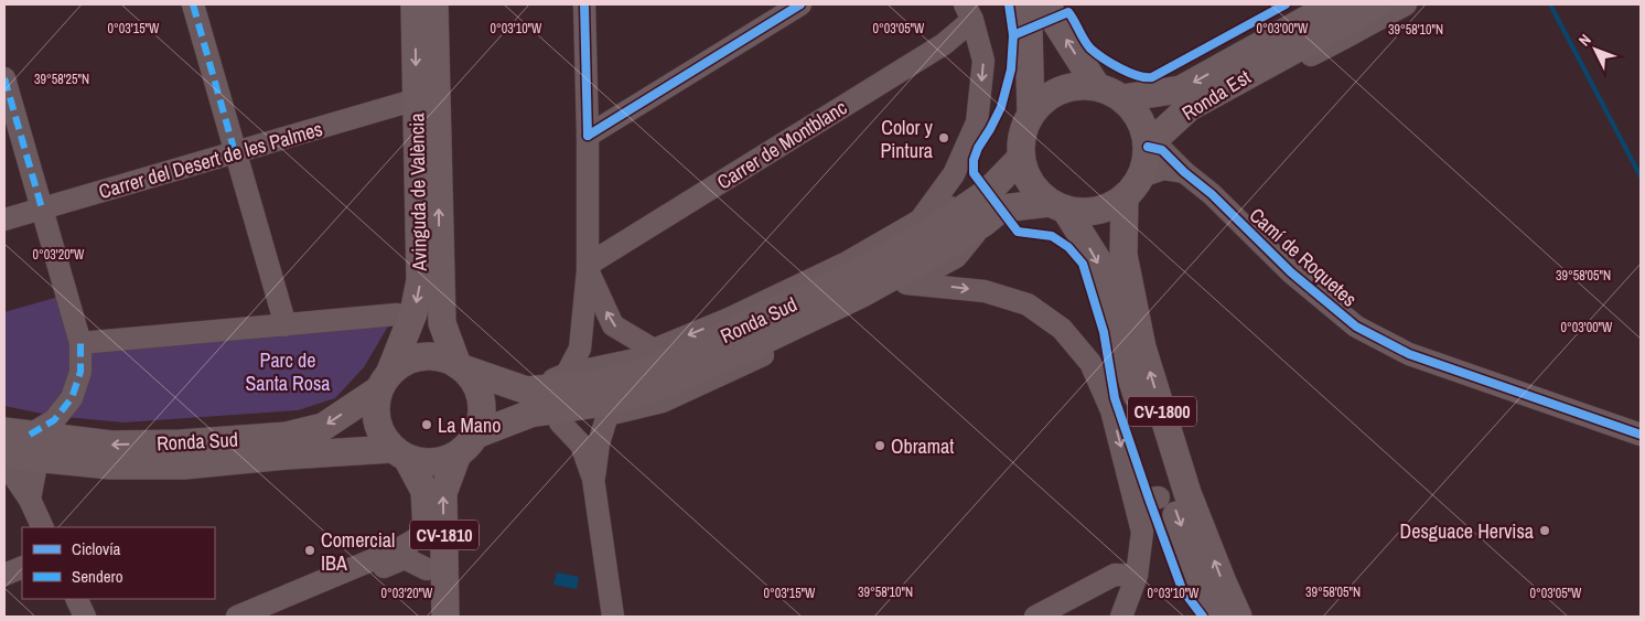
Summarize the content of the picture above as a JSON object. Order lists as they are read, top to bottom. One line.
{"streets":{"main road":["Ronda Est","Avinguda de València","Ronda Sud","CV-1800","CV-1810"],"street":["Carrer de Montblanc","Carrer del Desert de les Palmes","Camí de Roquetes"]},"crossings":[["Ronda Est","Camí de Roquetes"],["Ronda Est","Ronda Sud"],["Ronda Est","CV-1800"],["Carrer del Desert de les Palmes","Avinguda de València"],["Avinguda de València","Ronda Sud"],["Avinguda de València","CV-1810"],["Camí de Roquetes","Ronda Sud"],["Camí de Roquetes","CV-1800"],["Ronda Sud","CV-1800"],["Ronda Sud","CV-1810"]],"parks":["Parc de Santa Rosa"],"places":["Color y Pintura","La Mano","Obramat","Desguace Hervisa","Comercial IBA"],"legend":["Ciclovía","Sendero"],"north":"top left","coordinates":["0°03'15\"W","0°03'10\"W","0°03'05\"W","0°03'00\"W","39°58'10\"N","39°58'25\"N","0°03'20\"W","39°58'05\"N"]}
